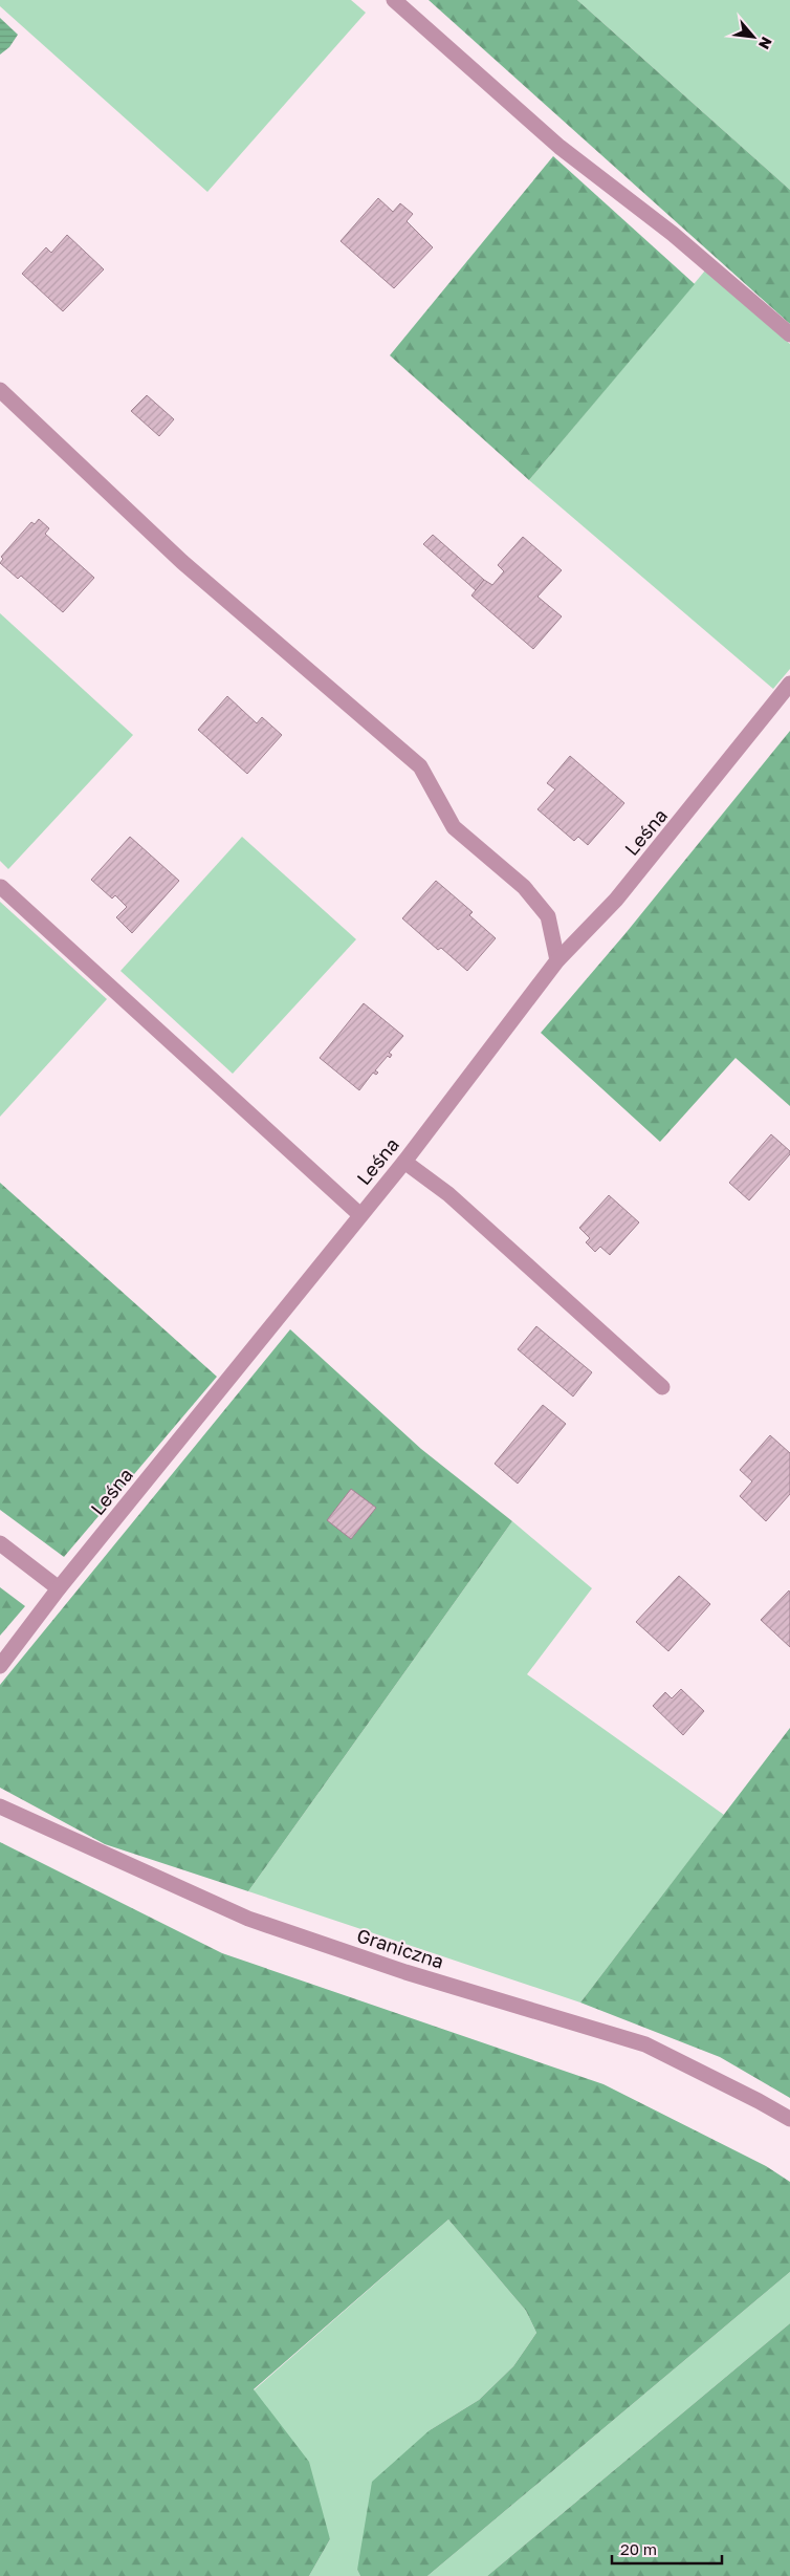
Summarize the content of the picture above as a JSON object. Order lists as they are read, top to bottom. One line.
{"streets":{"street":["Leśna","Graniczna"]},"scale_bar":"20 m","north":"bottom right"}
